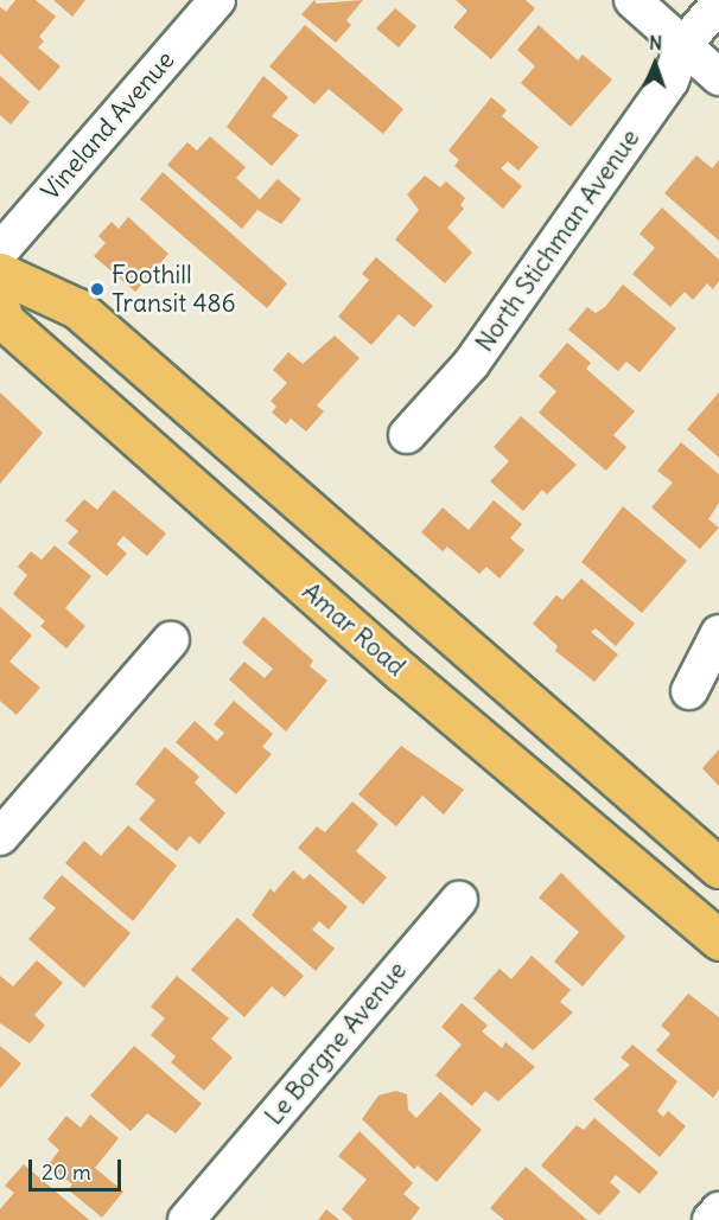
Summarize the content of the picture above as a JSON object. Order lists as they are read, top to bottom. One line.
{"streets":{"main road":["Amar Road"],"street":["Vineland Avenue","North Stichman Avenue","Le Borgne Avenue"]},"places":["Foothill Transit 486"],"scale_bar":"20 m","north":"top"}
